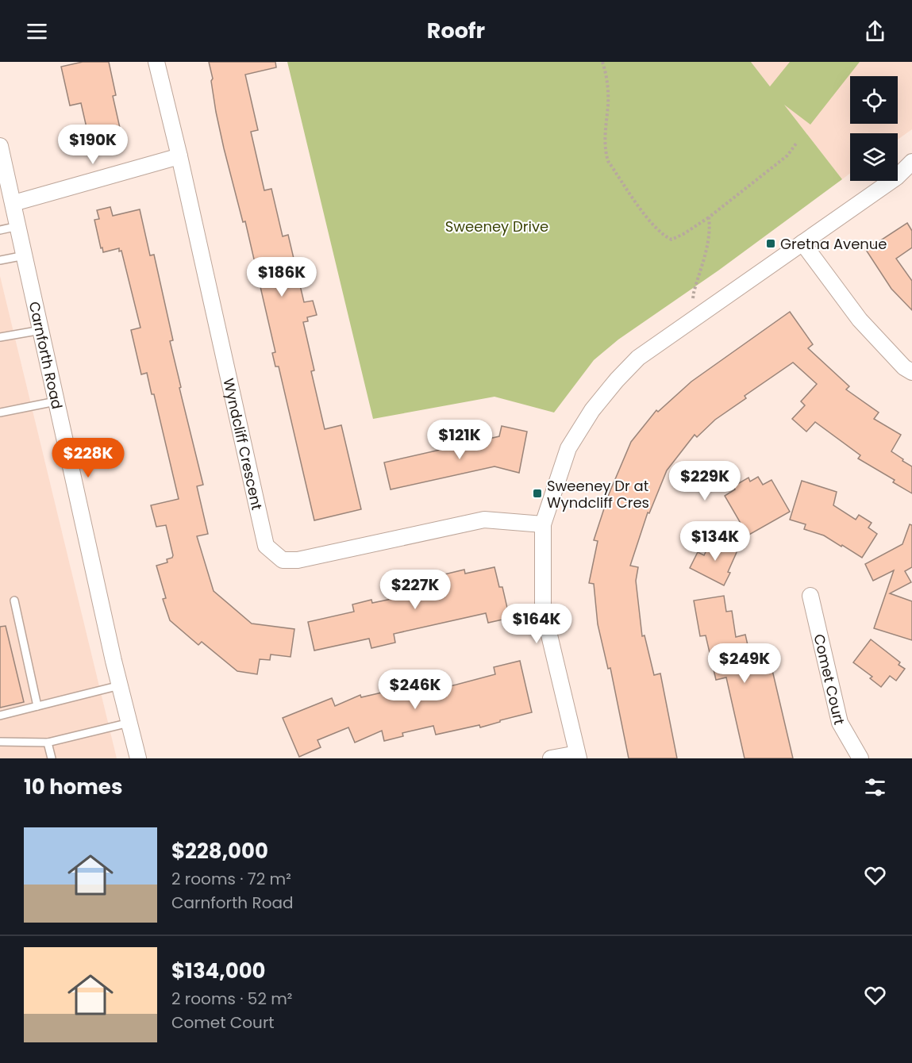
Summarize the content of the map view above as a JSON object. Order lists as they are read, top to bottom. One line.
{"streets":{"street":["Carnforth Road","Wyndcliff Crescent","Comet Court"]},"parks":["Sweeney Drive"],"places":{"transit":["Gretna Avenue","Sweeney Dr at Wyndcliff Cres"]},"page":{"header":"Roofr","price":["$190K","$186K","$121K","$228K","$229K","$134K","$227K","$164K","$249K","$246K"],"heading":"10 homes","list":[{"name":"$228,000","note":"2 rooms · 72 m² · Carnforth Road"},{"name":"$134,000","note":"2 rooms · 52 m² · Comet Court"}]}}
